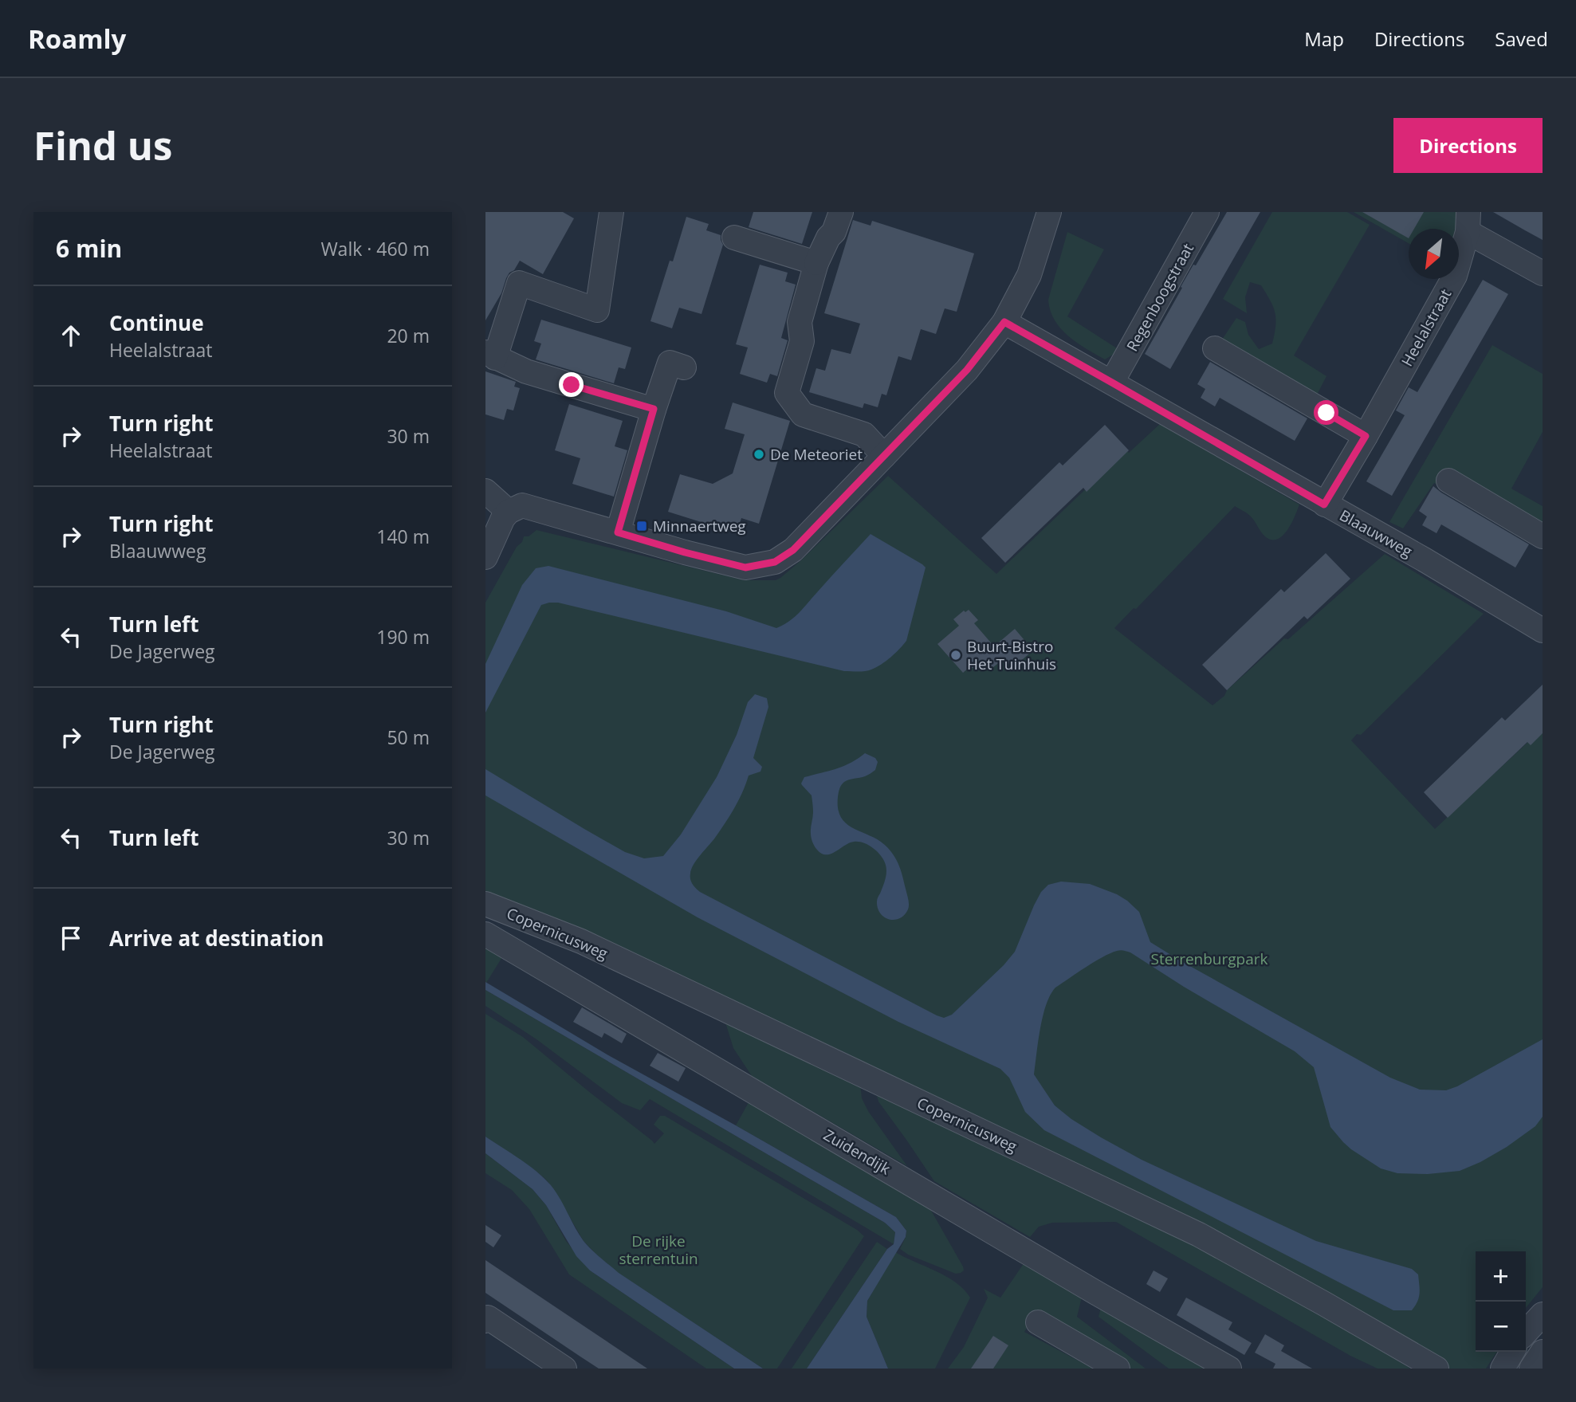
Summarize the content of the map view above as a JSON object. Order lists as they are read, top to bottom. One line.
{"streets":{"street":["Regenboogstraat","Heelalstraat","Blaauwweg","Copernicusweg","Zuidendijk"]},"crossings":[["Regenboogstraat","Blaauwweg"],["Heelalstraat","Blaauwweg"]],"parks":["Sterrenburgpark","De rijke sterrentuin"],"places":{"other":["De Meteoriet","Buurt-Bistro Het Tuinhuis"],"transit":["Minnaertweg"]},"north":"bottom left","page":{"header":"Roamly","nav":["Map","Directions","Saved"],"buttons":"Directions","title":"Find us","heading":["6 min","Walk · 460 m"],"list":[["Continue","Heelalstraat","20 m"],["Turn right","Heelalstraat","30 m"],["Turn right","Blaauwweg","140 m"],["Turn left","De Jagerweg","190 m"],["Turn right","De Jagerweg","50 m"],["Turn left","30 m"],"Arrive at destination"],"map_buttons":["+","−"]}}
